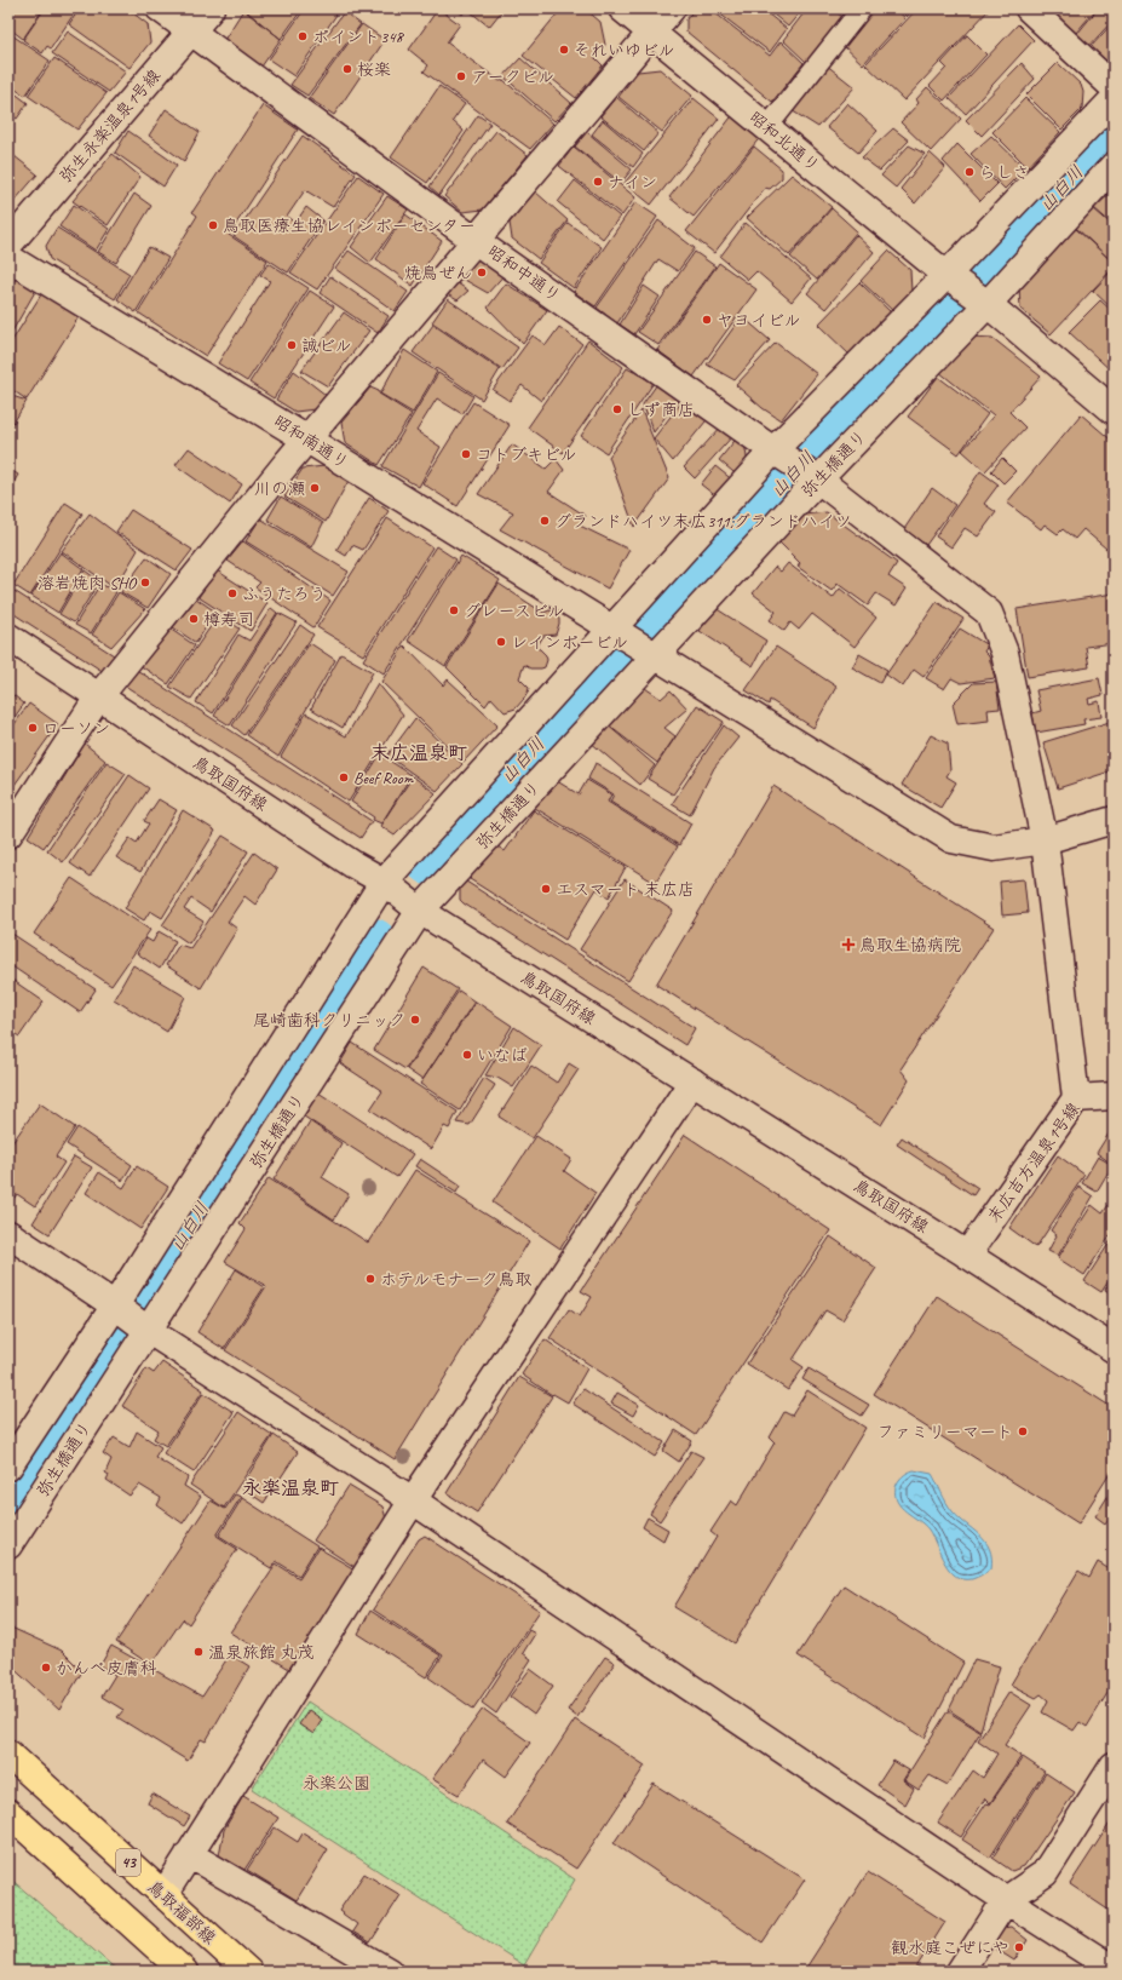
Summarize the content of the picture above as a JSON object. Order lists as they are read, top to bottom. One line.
{"streets":{"main road":["43","鳥取福部線"],"street":["弥生永楽温泉1号線","昭和北通り","昭和中通り","昭和南通り","弥生橋通り","鳥取国府線","末広吉方温泉1号線"]},"crossings":[["弥生永楽温泉1号線","昭和中通り"],["昭和北通り","弥生橋通り"],["昭和中通り","昭和南通り"],["昭和中通り","弥生橋通り"],["昭和中通り","末広吉方温泉1号線"],["昭和南通り","弥生橋通り"],["弥生橋通り","鳥取国府線"],["鳥取国府線","末広吉方温泉1号線"]],"districts":["末広温泉町","永楽温泉町"],"water":["山白川"],"parks":["永楽公園"],"places":{"other":["ポイント348","それいゆビル","桜楽","アークビル","らしさ","ナイン","鳥取医療生協レインボーセンター","焼鳥ぜん","ヤヨイビル","誠ビル","しず商店","コトブキビル","川の瀬","グランドハイツ末広311;グランドハイツ","溶岩焼肉 SHO","ふうたろう","グレースビル","樽寿司","レインボービル","ローソン","Beef Room","エスマート 末広店","尾崎歯科クリニック","いなば","ホテルモナーク鳥取","ファミリーマート","温泉旅館 丸茂","かんべ皮膚科","観水庭こぜにや"],"health":["鳥取生協病院"]}}
